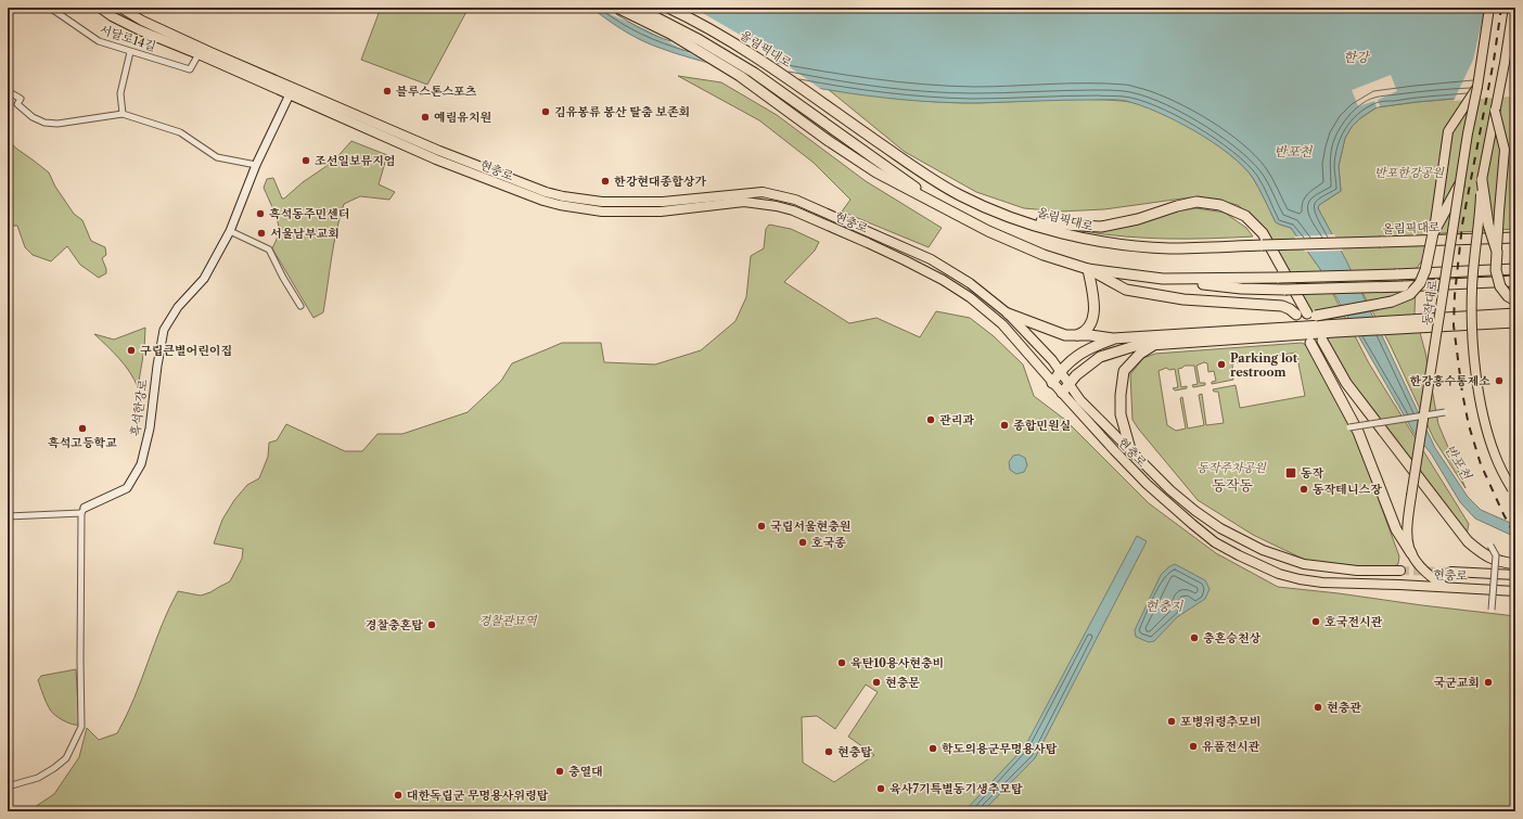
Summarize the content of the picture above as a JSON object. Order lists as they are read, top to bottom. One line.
{"streets":{"highway":["올림픽대로"],"main road":["현충로","동작대로"],"street":["서달로14길","흑석한강로"]},"crossings":[["서달로14길","현충로"],["현충로","동작대로"],["현충로","흑석한강로"]],"districts":["동작동"],"water":["한강","반포천","현충지"],"parks":["반포한강공원","동작주차공원","경찰관묘역"],"places":{"other":["블루스톤스포츠","김유봉류 봉산 탈춤 보존회","예림유치원","조선일보뮤지엄","한강현대종합상가","흑석동주민센터","서울남부교회","구립큰별어린이집","Parking lot restroom","한강홍수통제소","관리과","종합민원실","흑석고등학교","동작테니스장","국립서울현충원","호국종","호국전시관","경찰충혼탑","충혼승천상","육탄10용사현충비","현충문","국군교회","현충관","포병위령추모비","유품전시관","학도의용군무명용사탑","현충탑","충열대","육사7기특별동기생추모탑","대한독립군 무명용사위령탑"],"transit":["동작"]}}
